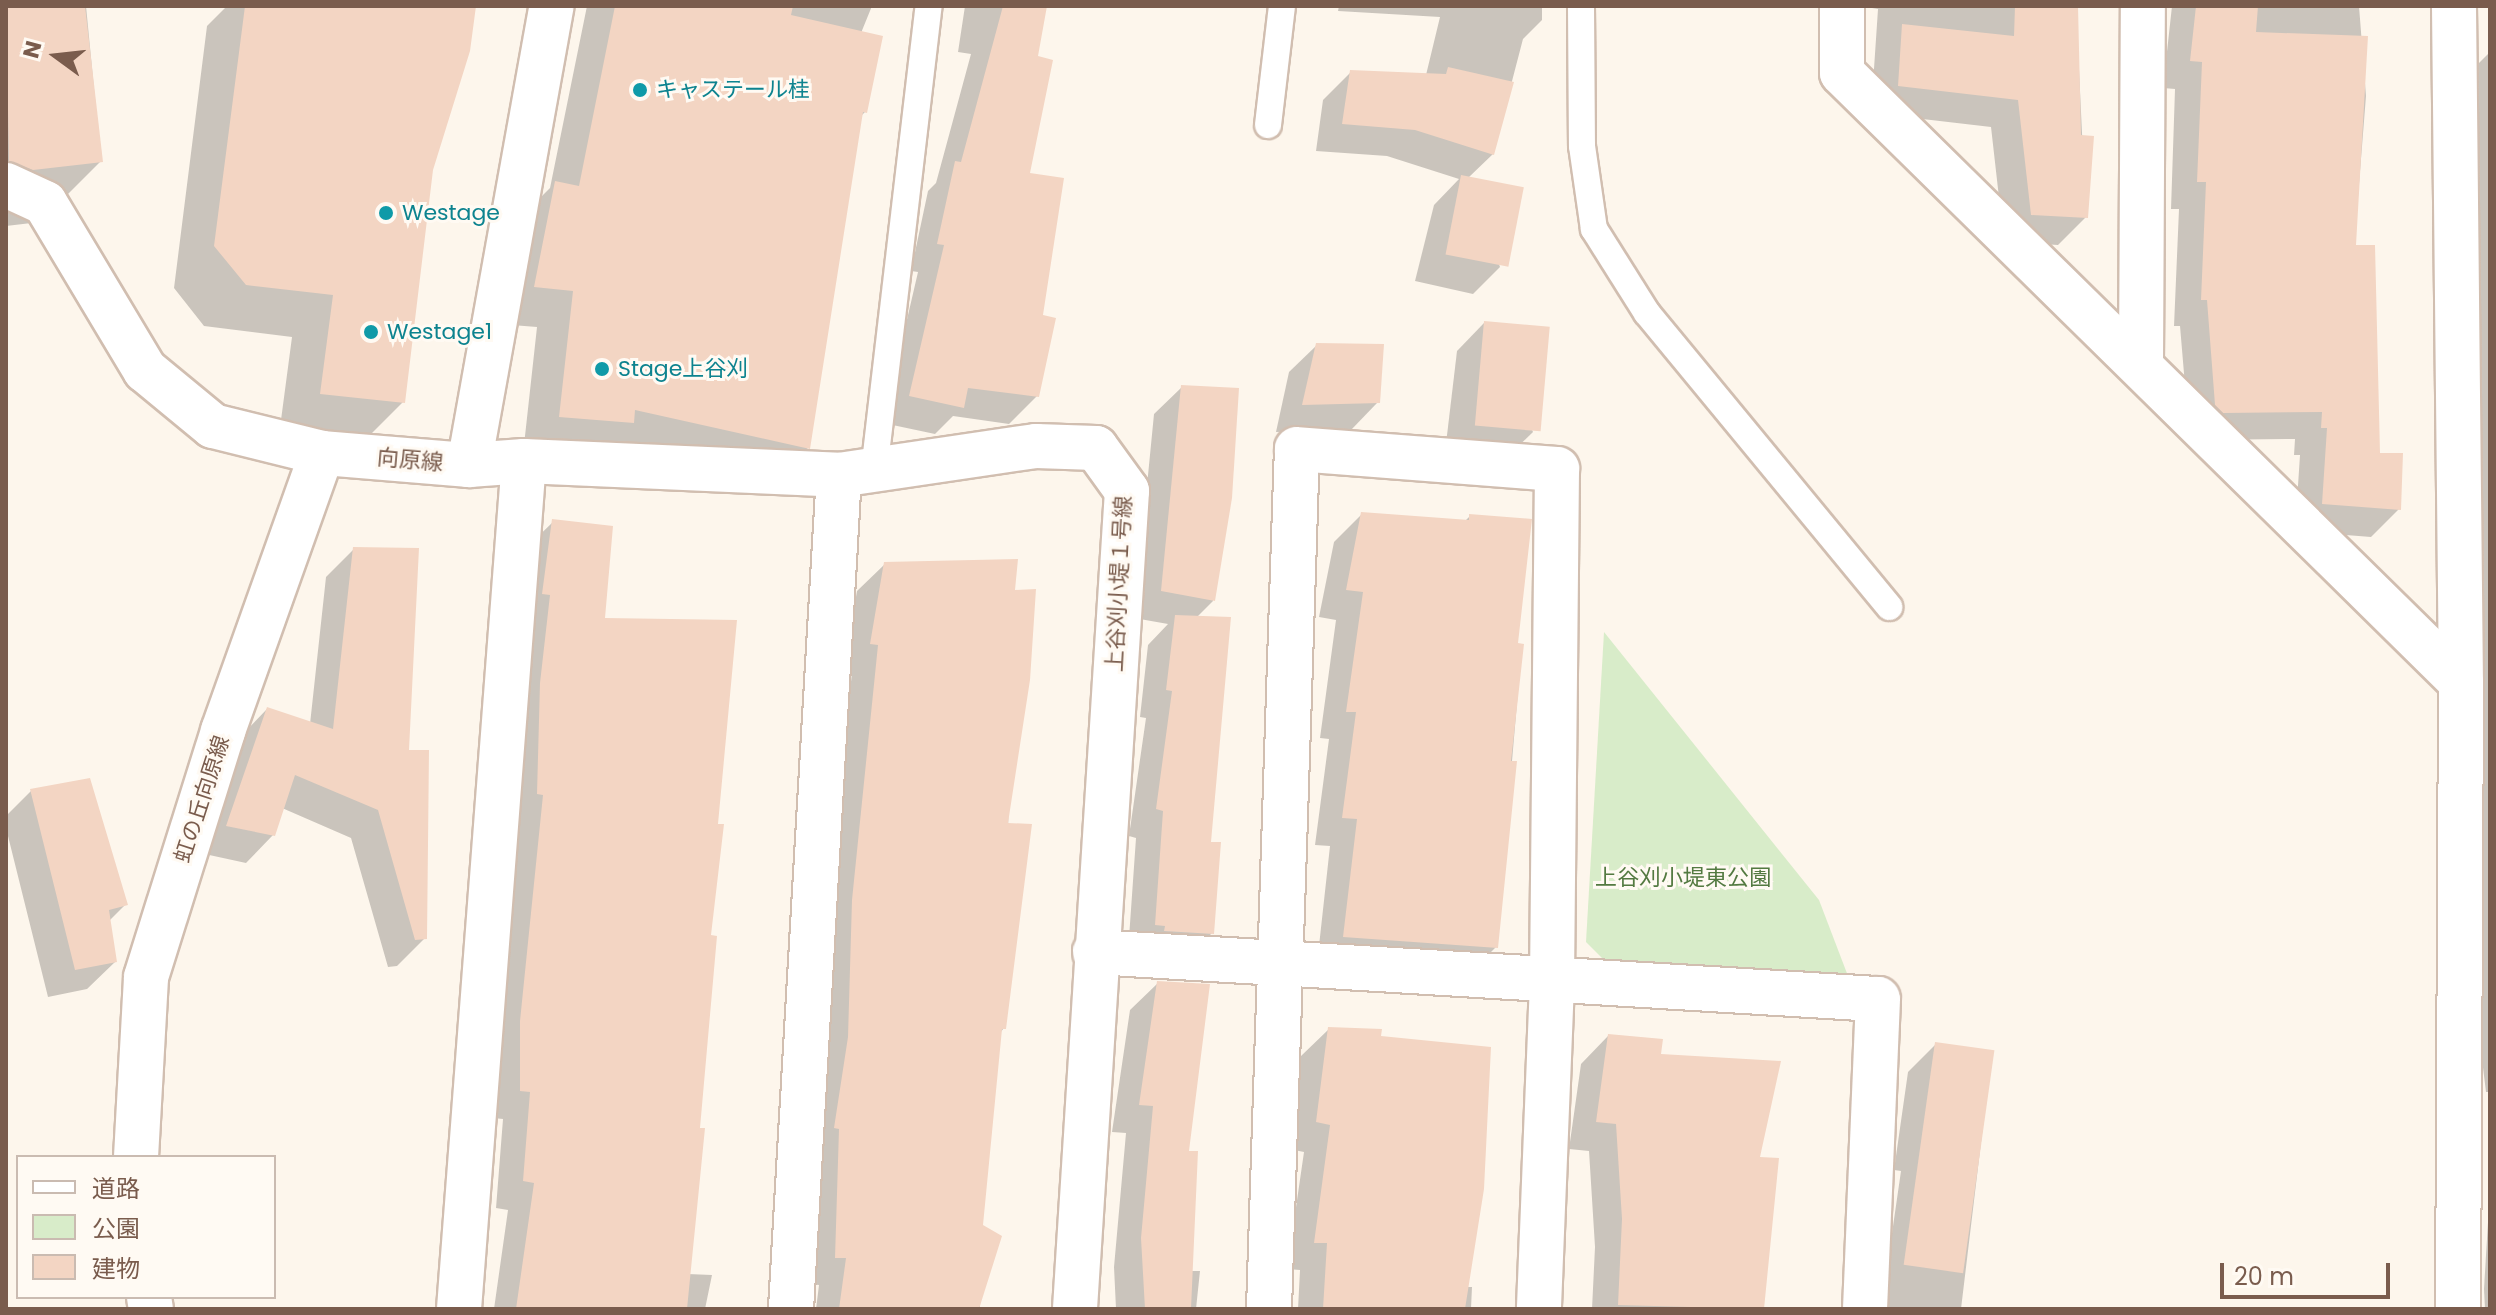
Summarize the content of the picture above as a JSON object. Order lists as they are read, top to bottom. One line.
{"streets":{"street":["向原線","上谷刈小堤１号線","虹の丘向原線"]},"crossings":[["向原線","上谷刈小堤１号線"],["向原線","虹の丘向原線"]],"parks":["上谷刈小堤東公園"],"places":["キャステール桂","Westage","Westage1","Stage上谷刈"],"legend":["道路","公園","建物"],"scale_bar":"20 m","north":"left"}
